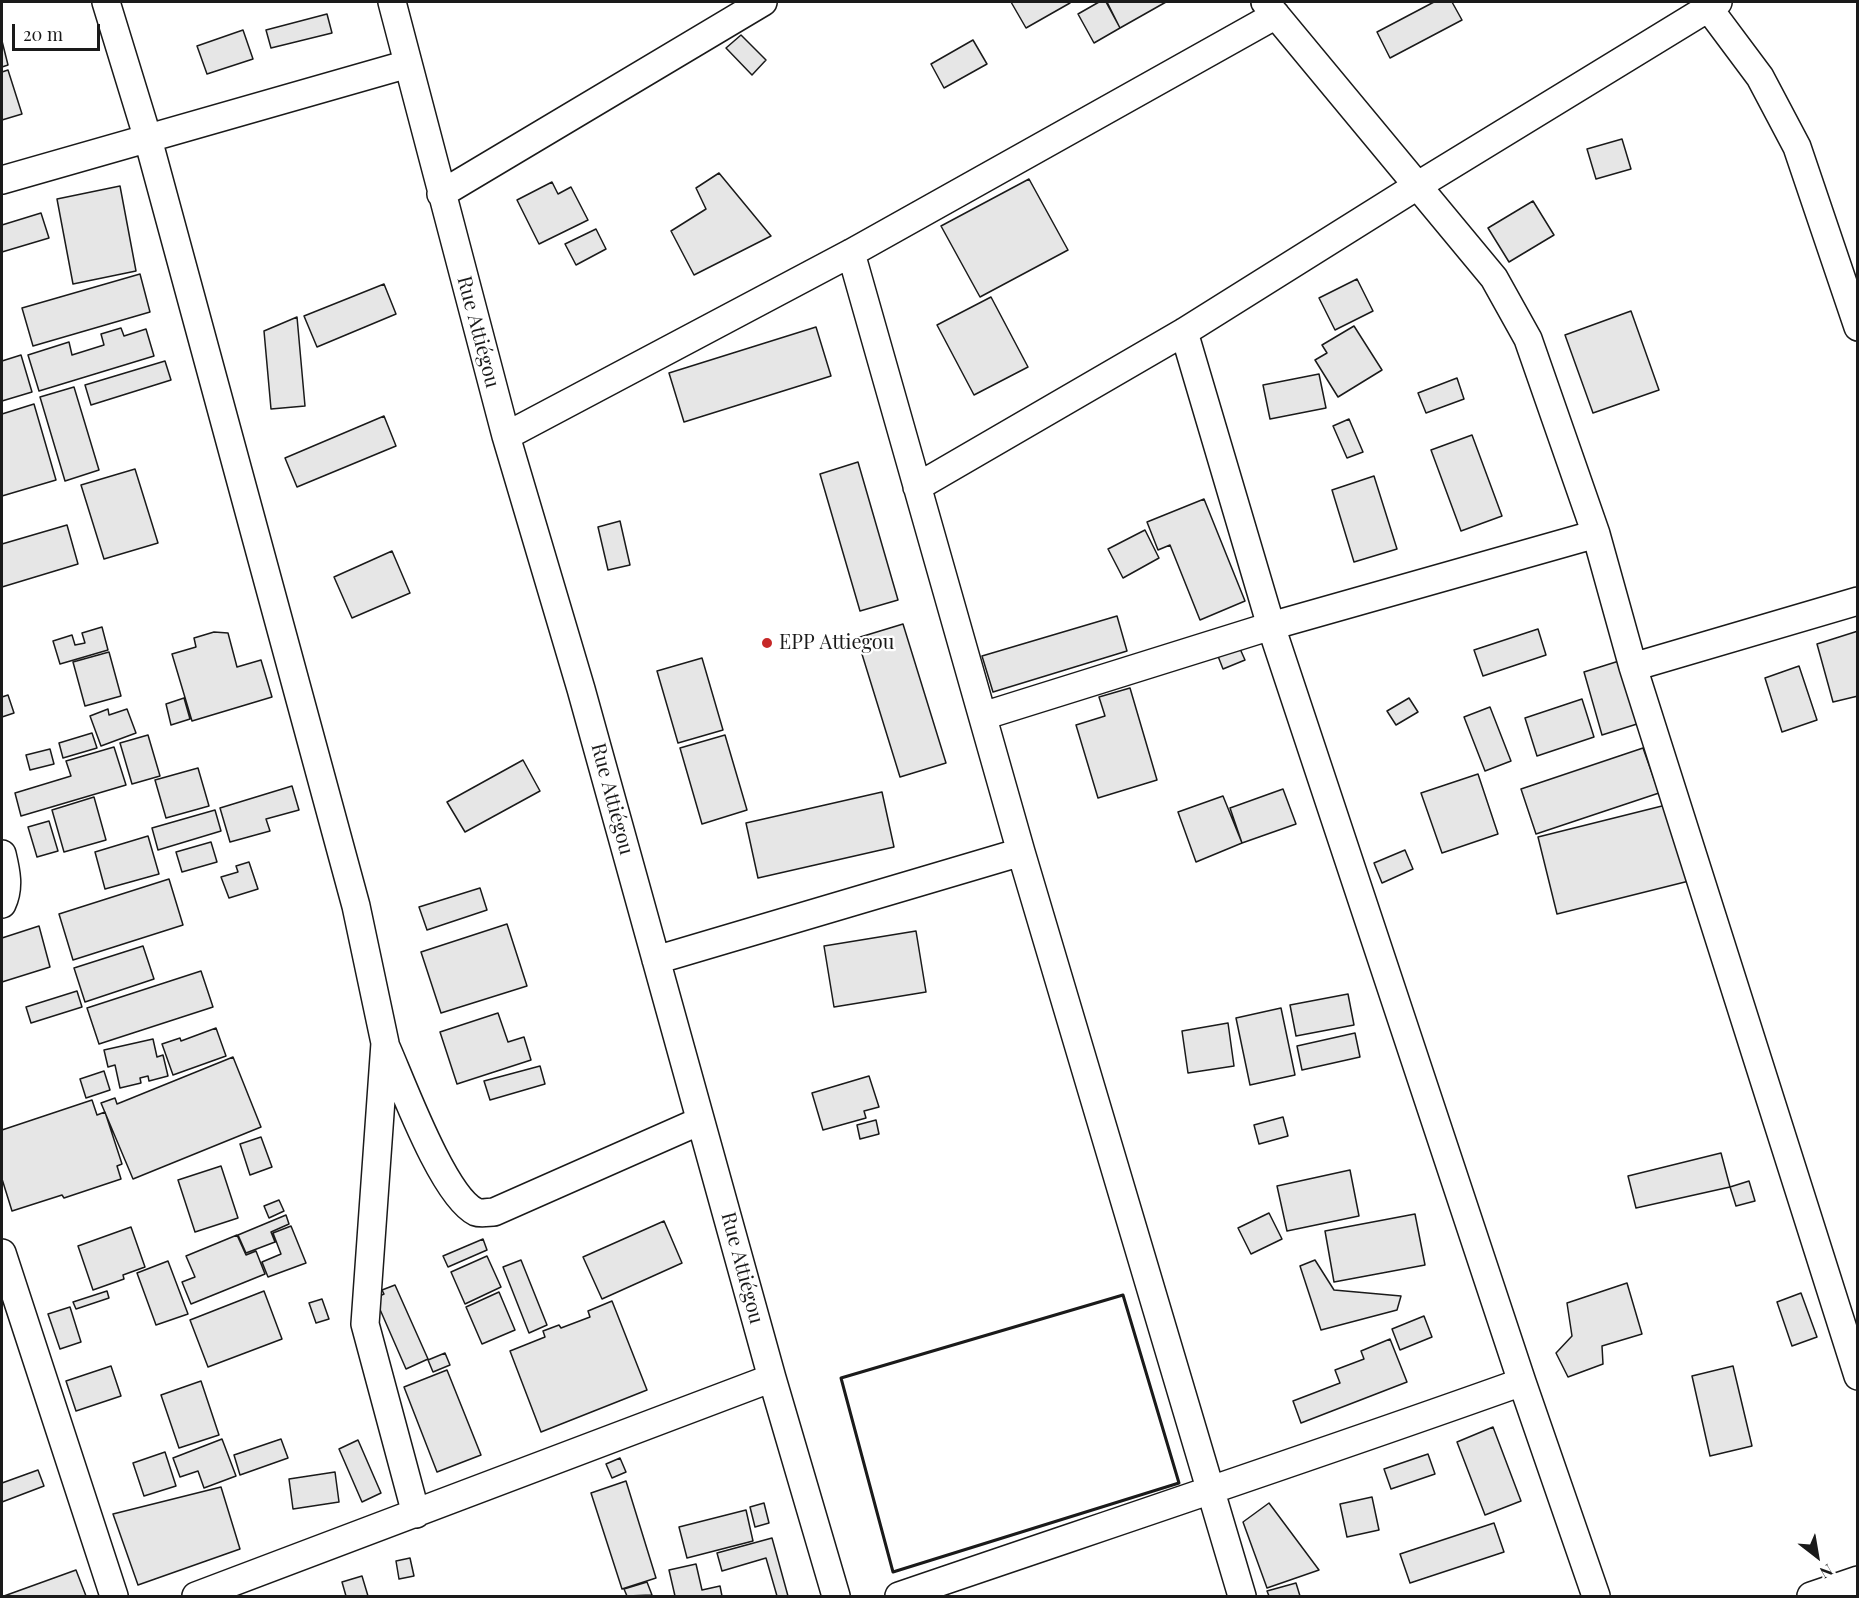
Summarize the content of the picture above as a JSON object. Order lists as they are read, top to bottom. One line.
{"streets":{"street":["Rue Attiégou"]},"places":["EPP Attiegou"],"scale_bar":"20 m","north":"bottom right"}
